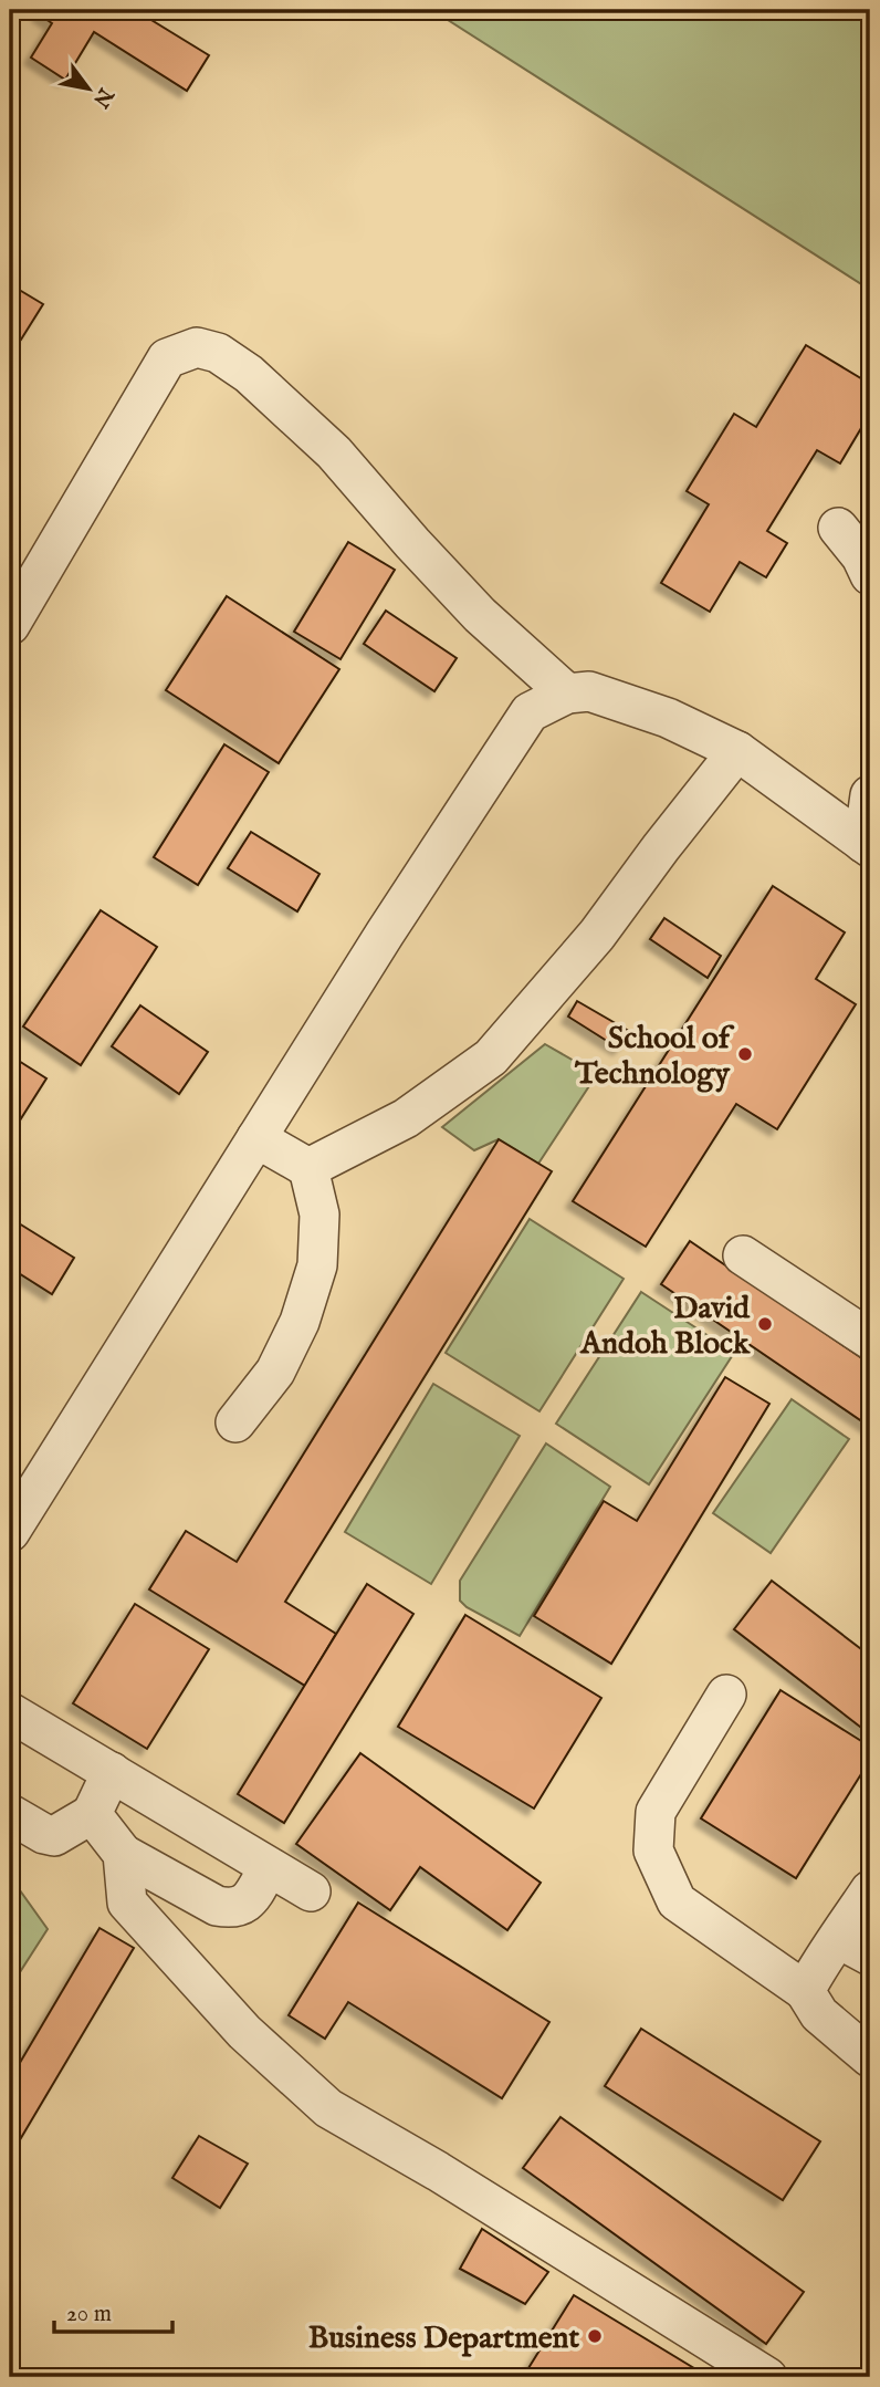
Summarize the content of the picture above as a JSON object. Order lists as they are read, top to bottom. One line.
{"places":["School of Technology","David Andoh Block","Business Department"],"scale_bar":"20 m","north":"bottom right"}
